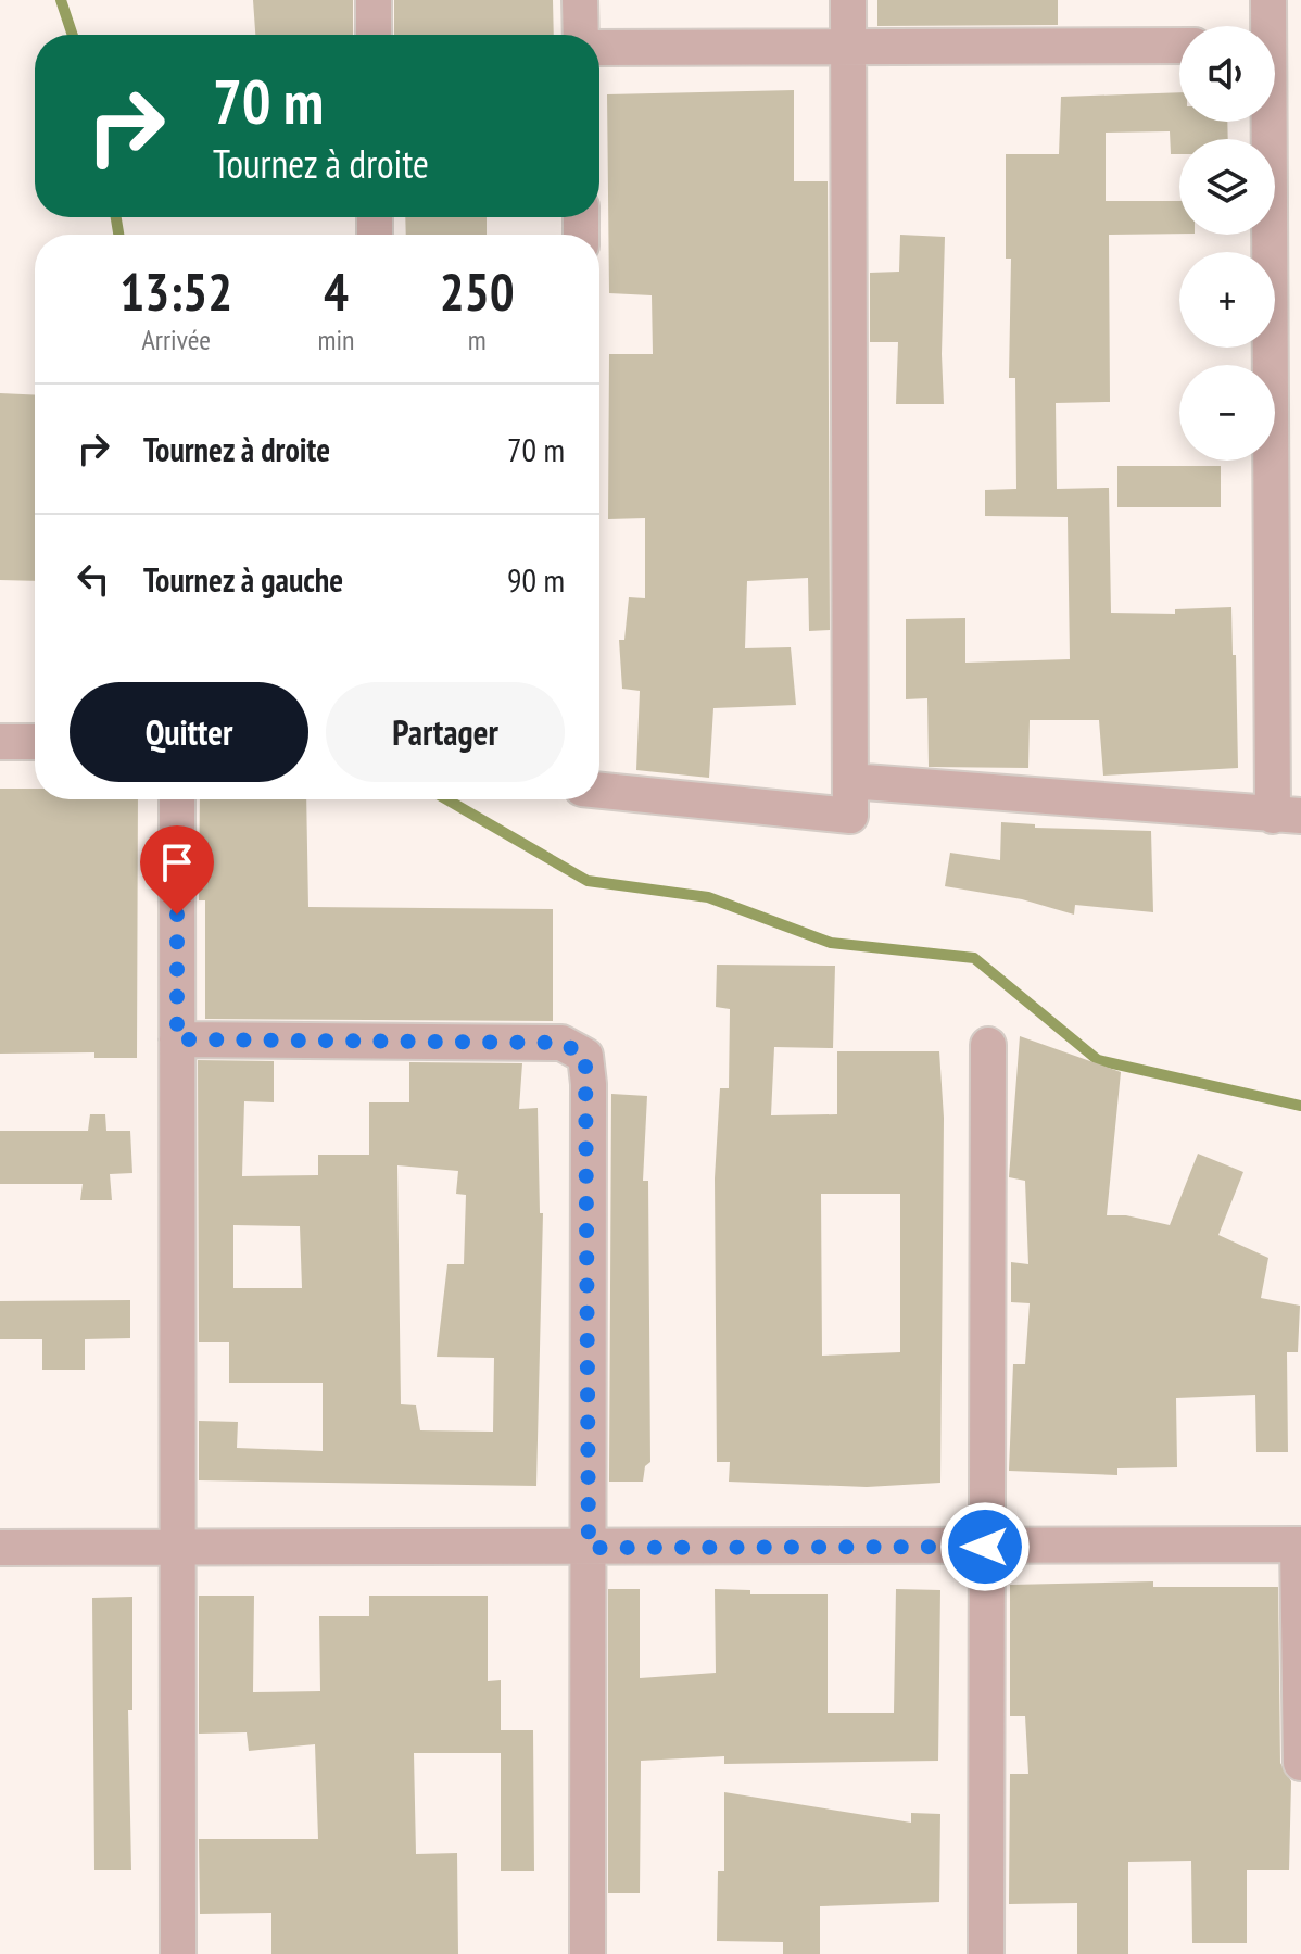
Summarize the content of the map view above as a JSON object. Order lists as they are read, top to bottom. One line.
{"page":{"map_buttons":["+","−"],"turn":["70 m","Tournez à droite"],"eta":["13:52","Arrivée","4","min","250","m"],"list":[{"name":"Tournez à droite","value":"70 m"},{"name":"Tournez à gauche","value":"90 m"}],"buttons":["Quitter","Partager"]}}
